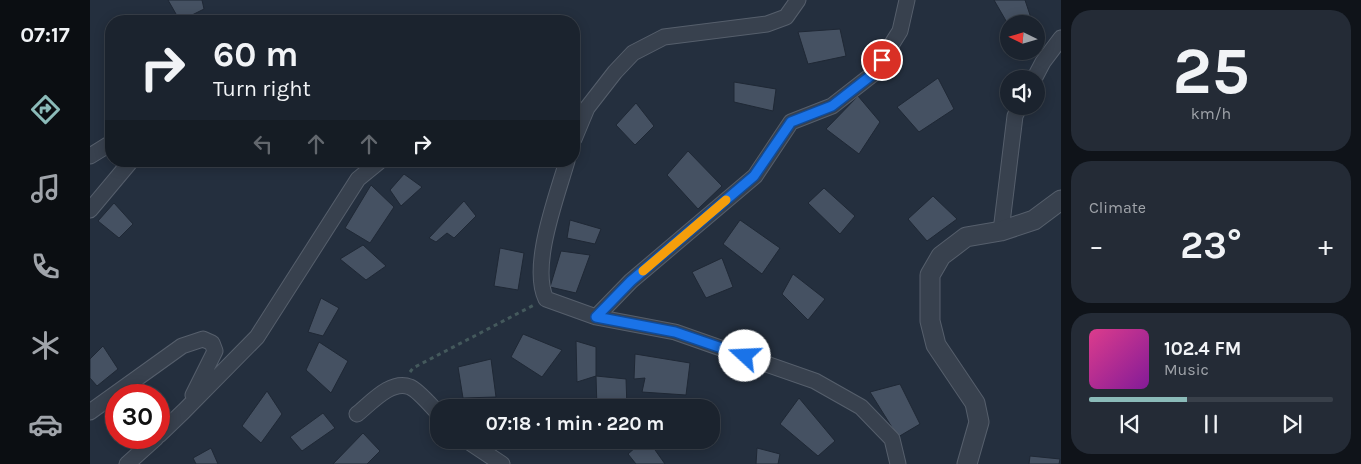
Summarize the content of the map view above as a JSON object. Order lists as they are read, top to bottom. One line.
{"north":"left","page":{"tabs":"07:17","tile":[["25","km/h"],"Climate"],"turn":["60 m","Turn right"],"heat":["−","23°","+"],"song":["102.4 FM","Music"],"limit":"30","trip":"07:18 · 1 min · 220 m"}}
